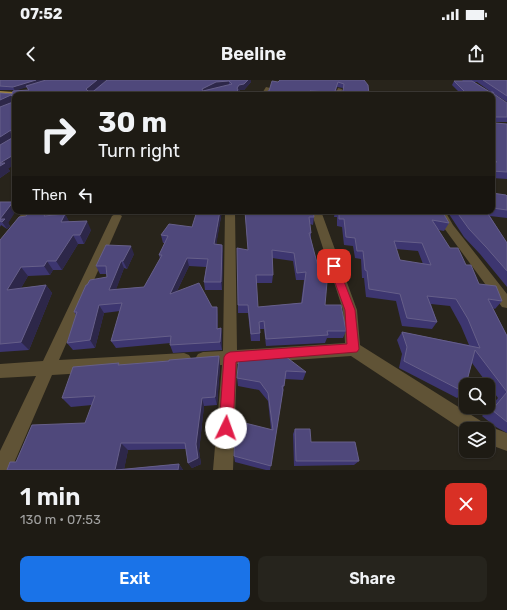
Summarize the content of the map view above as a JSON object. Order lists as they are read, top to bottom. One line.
{"page":{"status":"07:52","header":"Beeline","turn":["30 m","Turn right"],"then":"Then","heading":["1 min","130 m · 07:53"],"buttons":["Exit","Share"]}}
